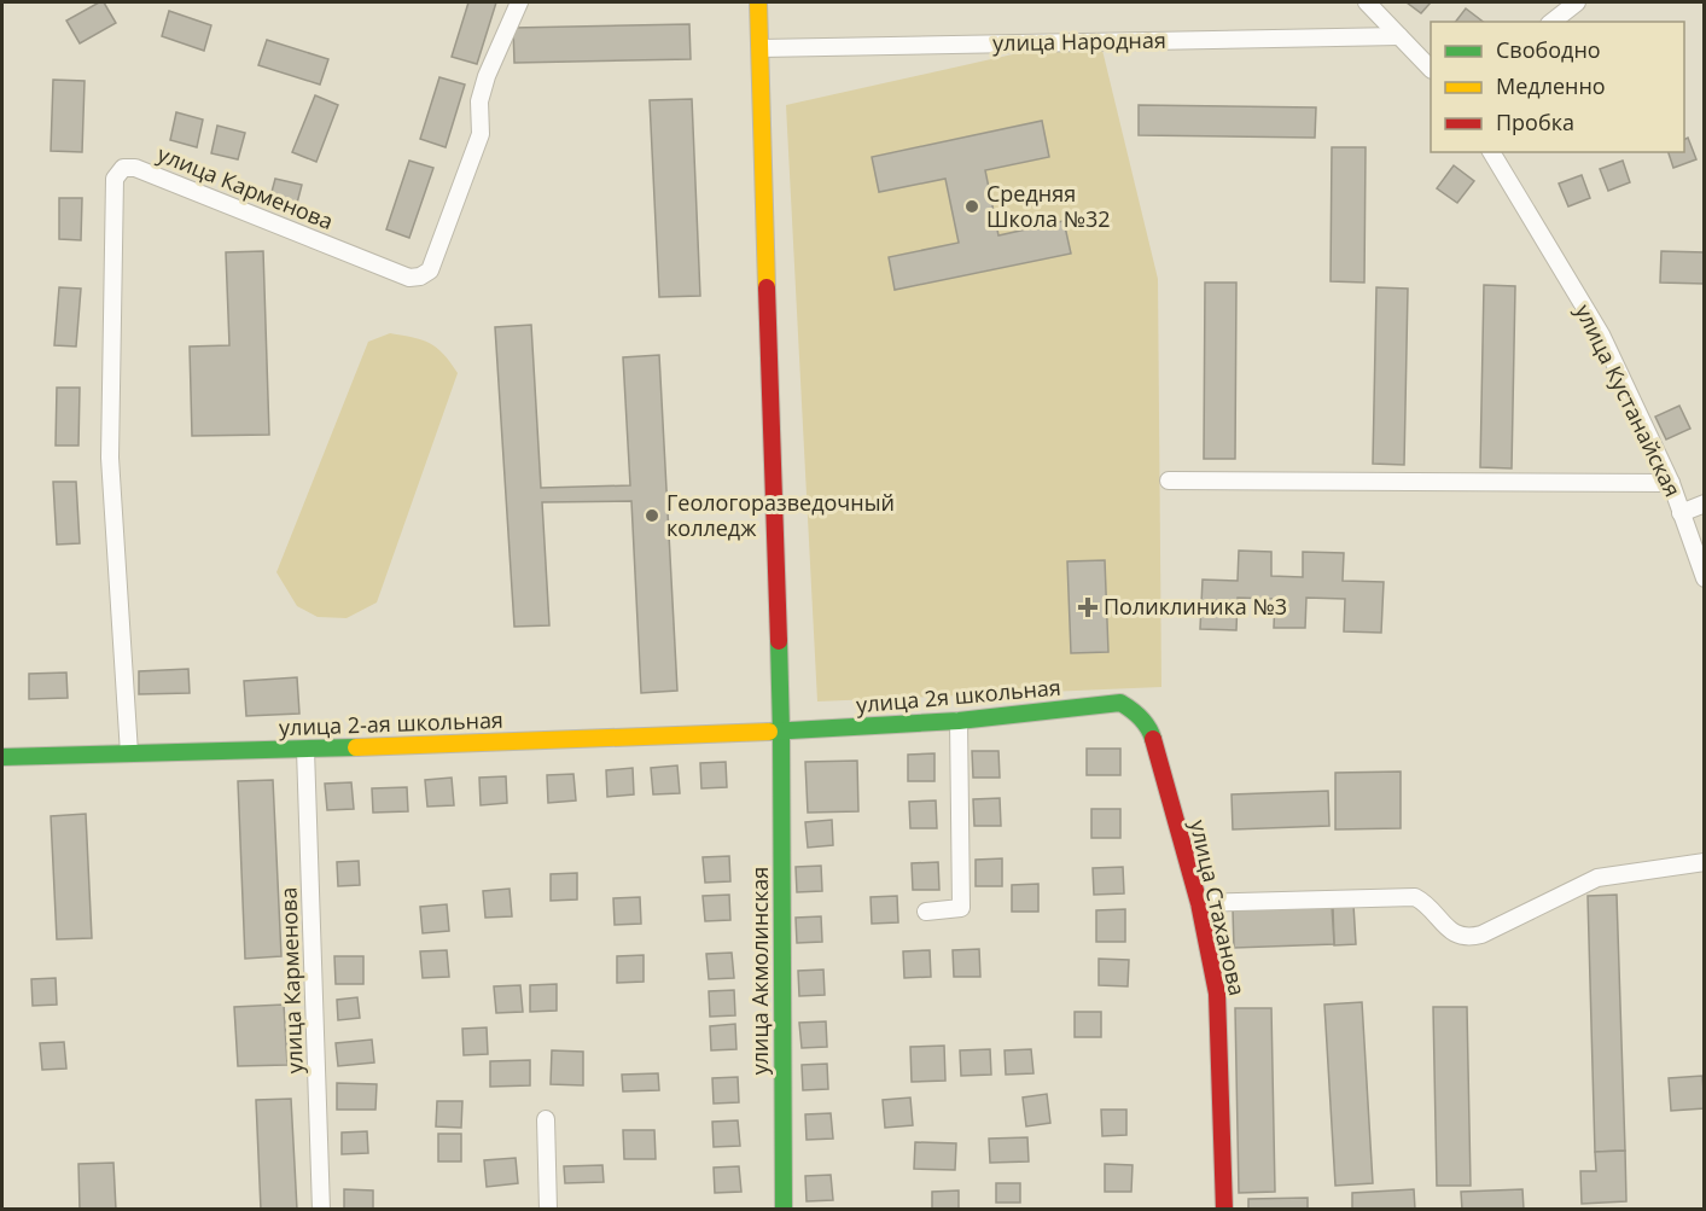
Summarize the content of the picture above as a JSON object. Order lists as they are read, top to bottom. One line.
{"streets":{"street":["улица Народная","улица Карменова","улица Кустанайская","улица 2я школьная","улица 2-ая школьная","улица Стаханова","улица Акмолинская"]},"crossings":[["улица Карменова","улица 2-ая школьная"],["улица 2я школьная","улица 2-ая школьная"],["улица 2я школьная","улица Стаханова"],["улица 2я школьная","улица Акмолинская"],["улица 2-ая школьная","улица Акмолинская"]],"places":{"other":["Средняя Школа №32","Геологоразведочный колледж"],"health":["Поликлиника №3"]},"legend":["Свободно","Медленно","Пробка"]}
